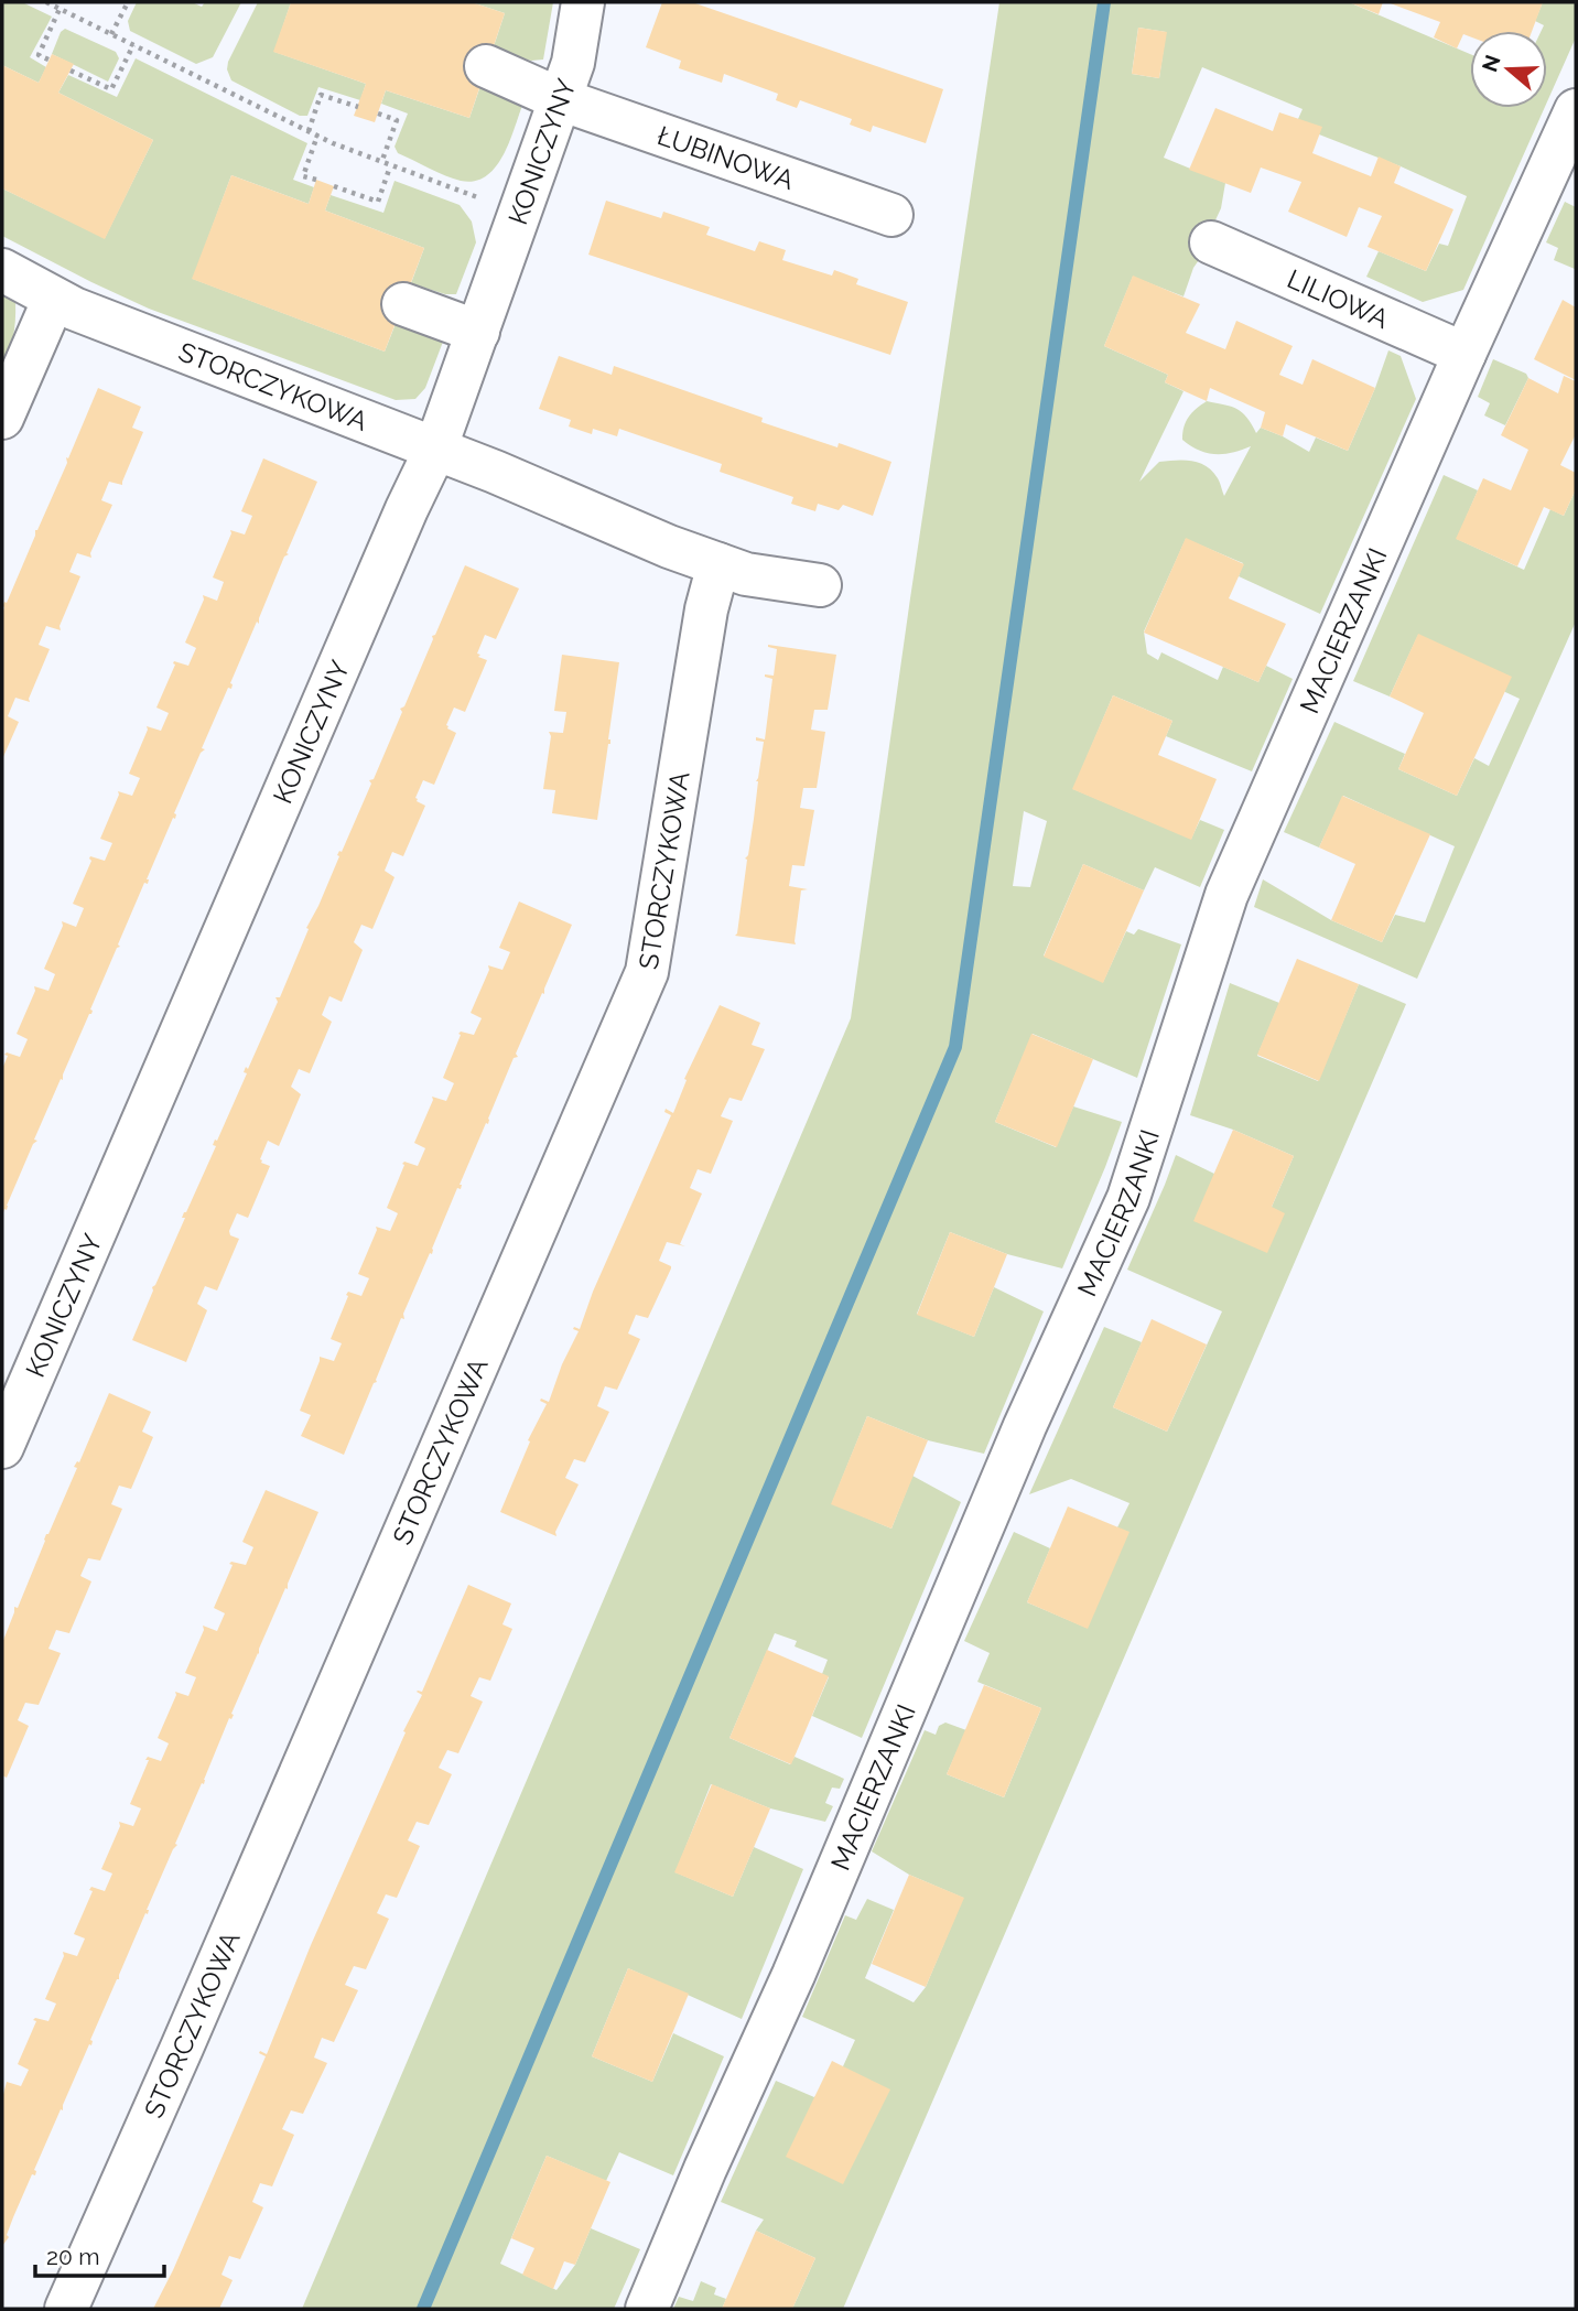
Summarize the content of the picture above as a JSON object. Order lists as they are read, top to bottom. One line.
{"streets":{"street":["KONICZYNY","ŁUBINOWA","LILIOWA","STORCZYKOWA","MACIERZANKI"]},"crossings":[["KONICZYNY","ŁUBINOWA"],["KONICZYNY","STORCZYKOWA"],["LILIOWA","MACIERZANKI"]],"scale_bar":"20 m","north":"left"}
